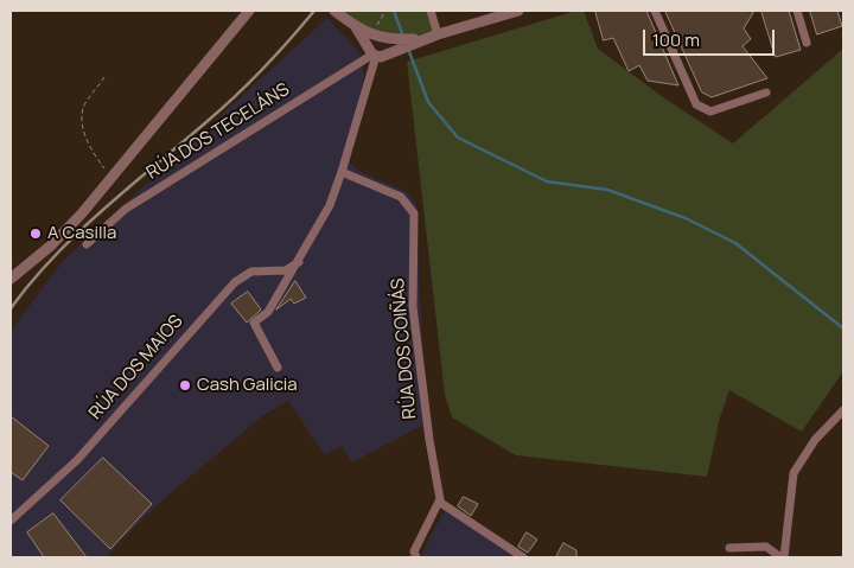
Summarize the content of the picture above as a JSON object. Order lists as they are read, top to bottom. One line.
{"streets":{"street":["RÚA DOS TECELÁNS","RÚA DOS COIÑÁS","RÚA DOS MAIOS"]},"places":["A Casilla","Cash Galicia"],"scale_bar":"100 m"}
